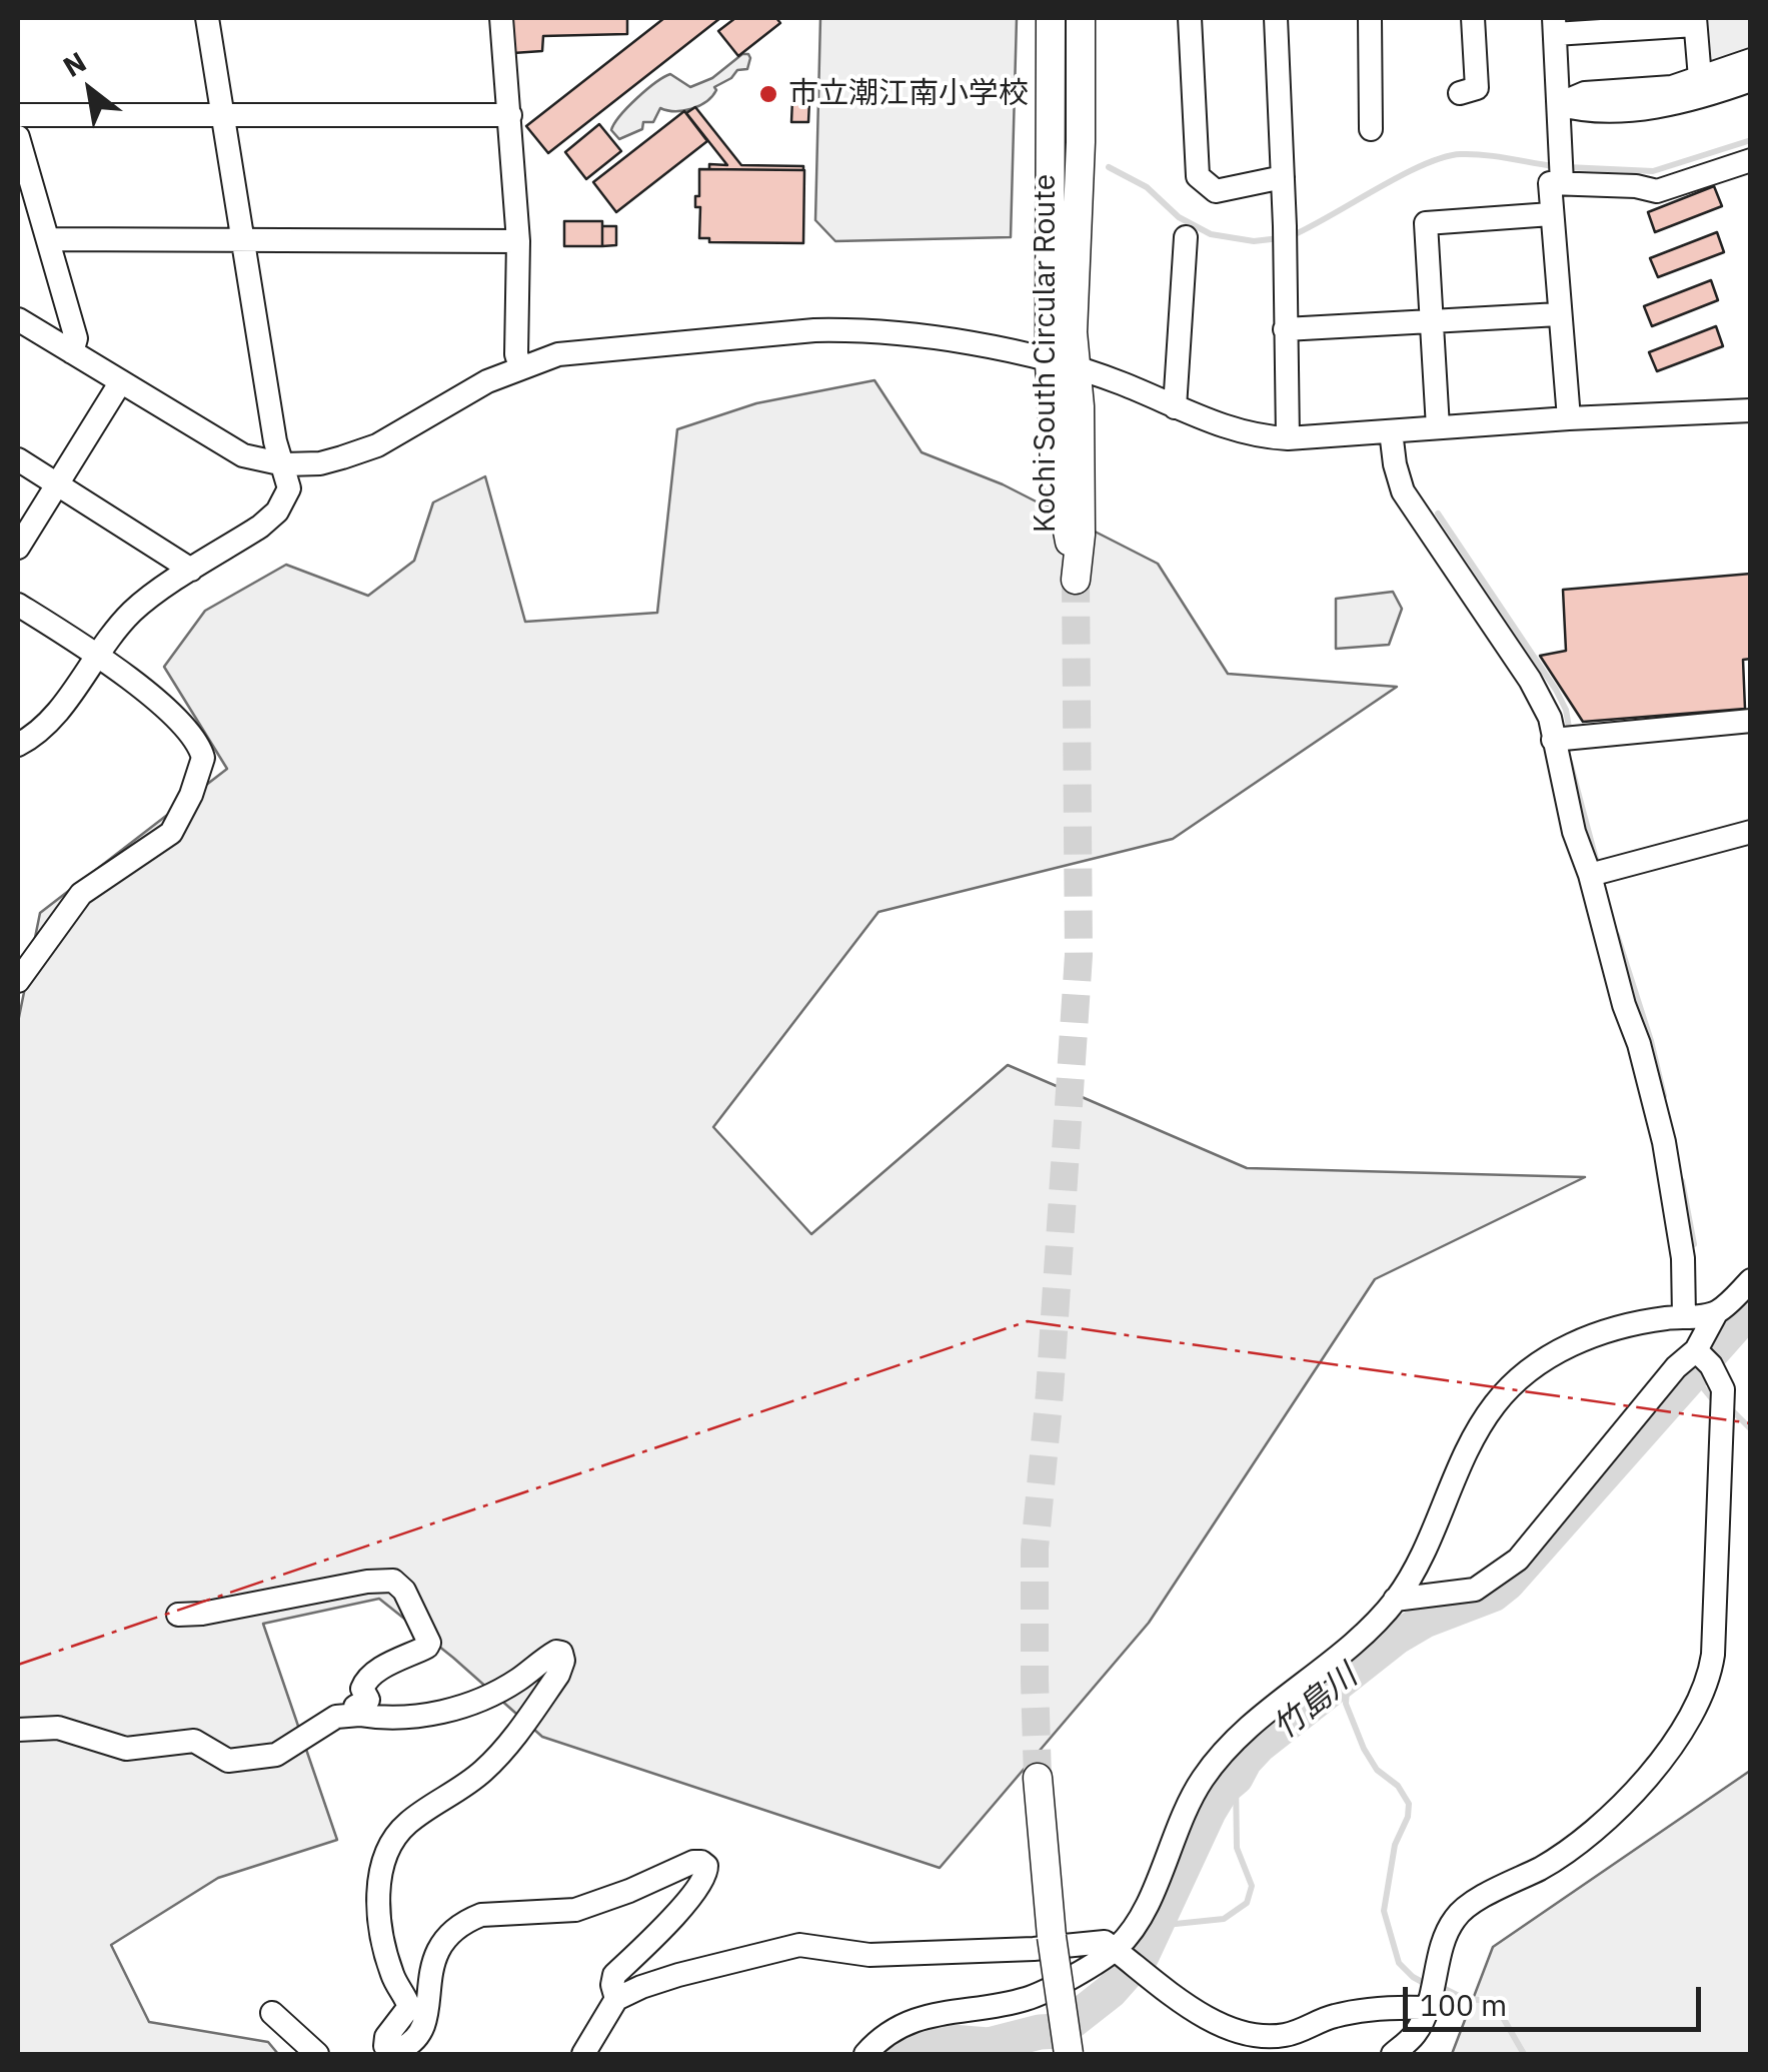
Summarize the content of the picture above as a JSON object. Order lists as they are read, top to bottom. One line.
{"streets":{"main road":["Kochi South Circular Route"]},"water":["竹島川"],"places":["市立潮江南小学校"],"scale_bar":"100 m","north":"top left"}
